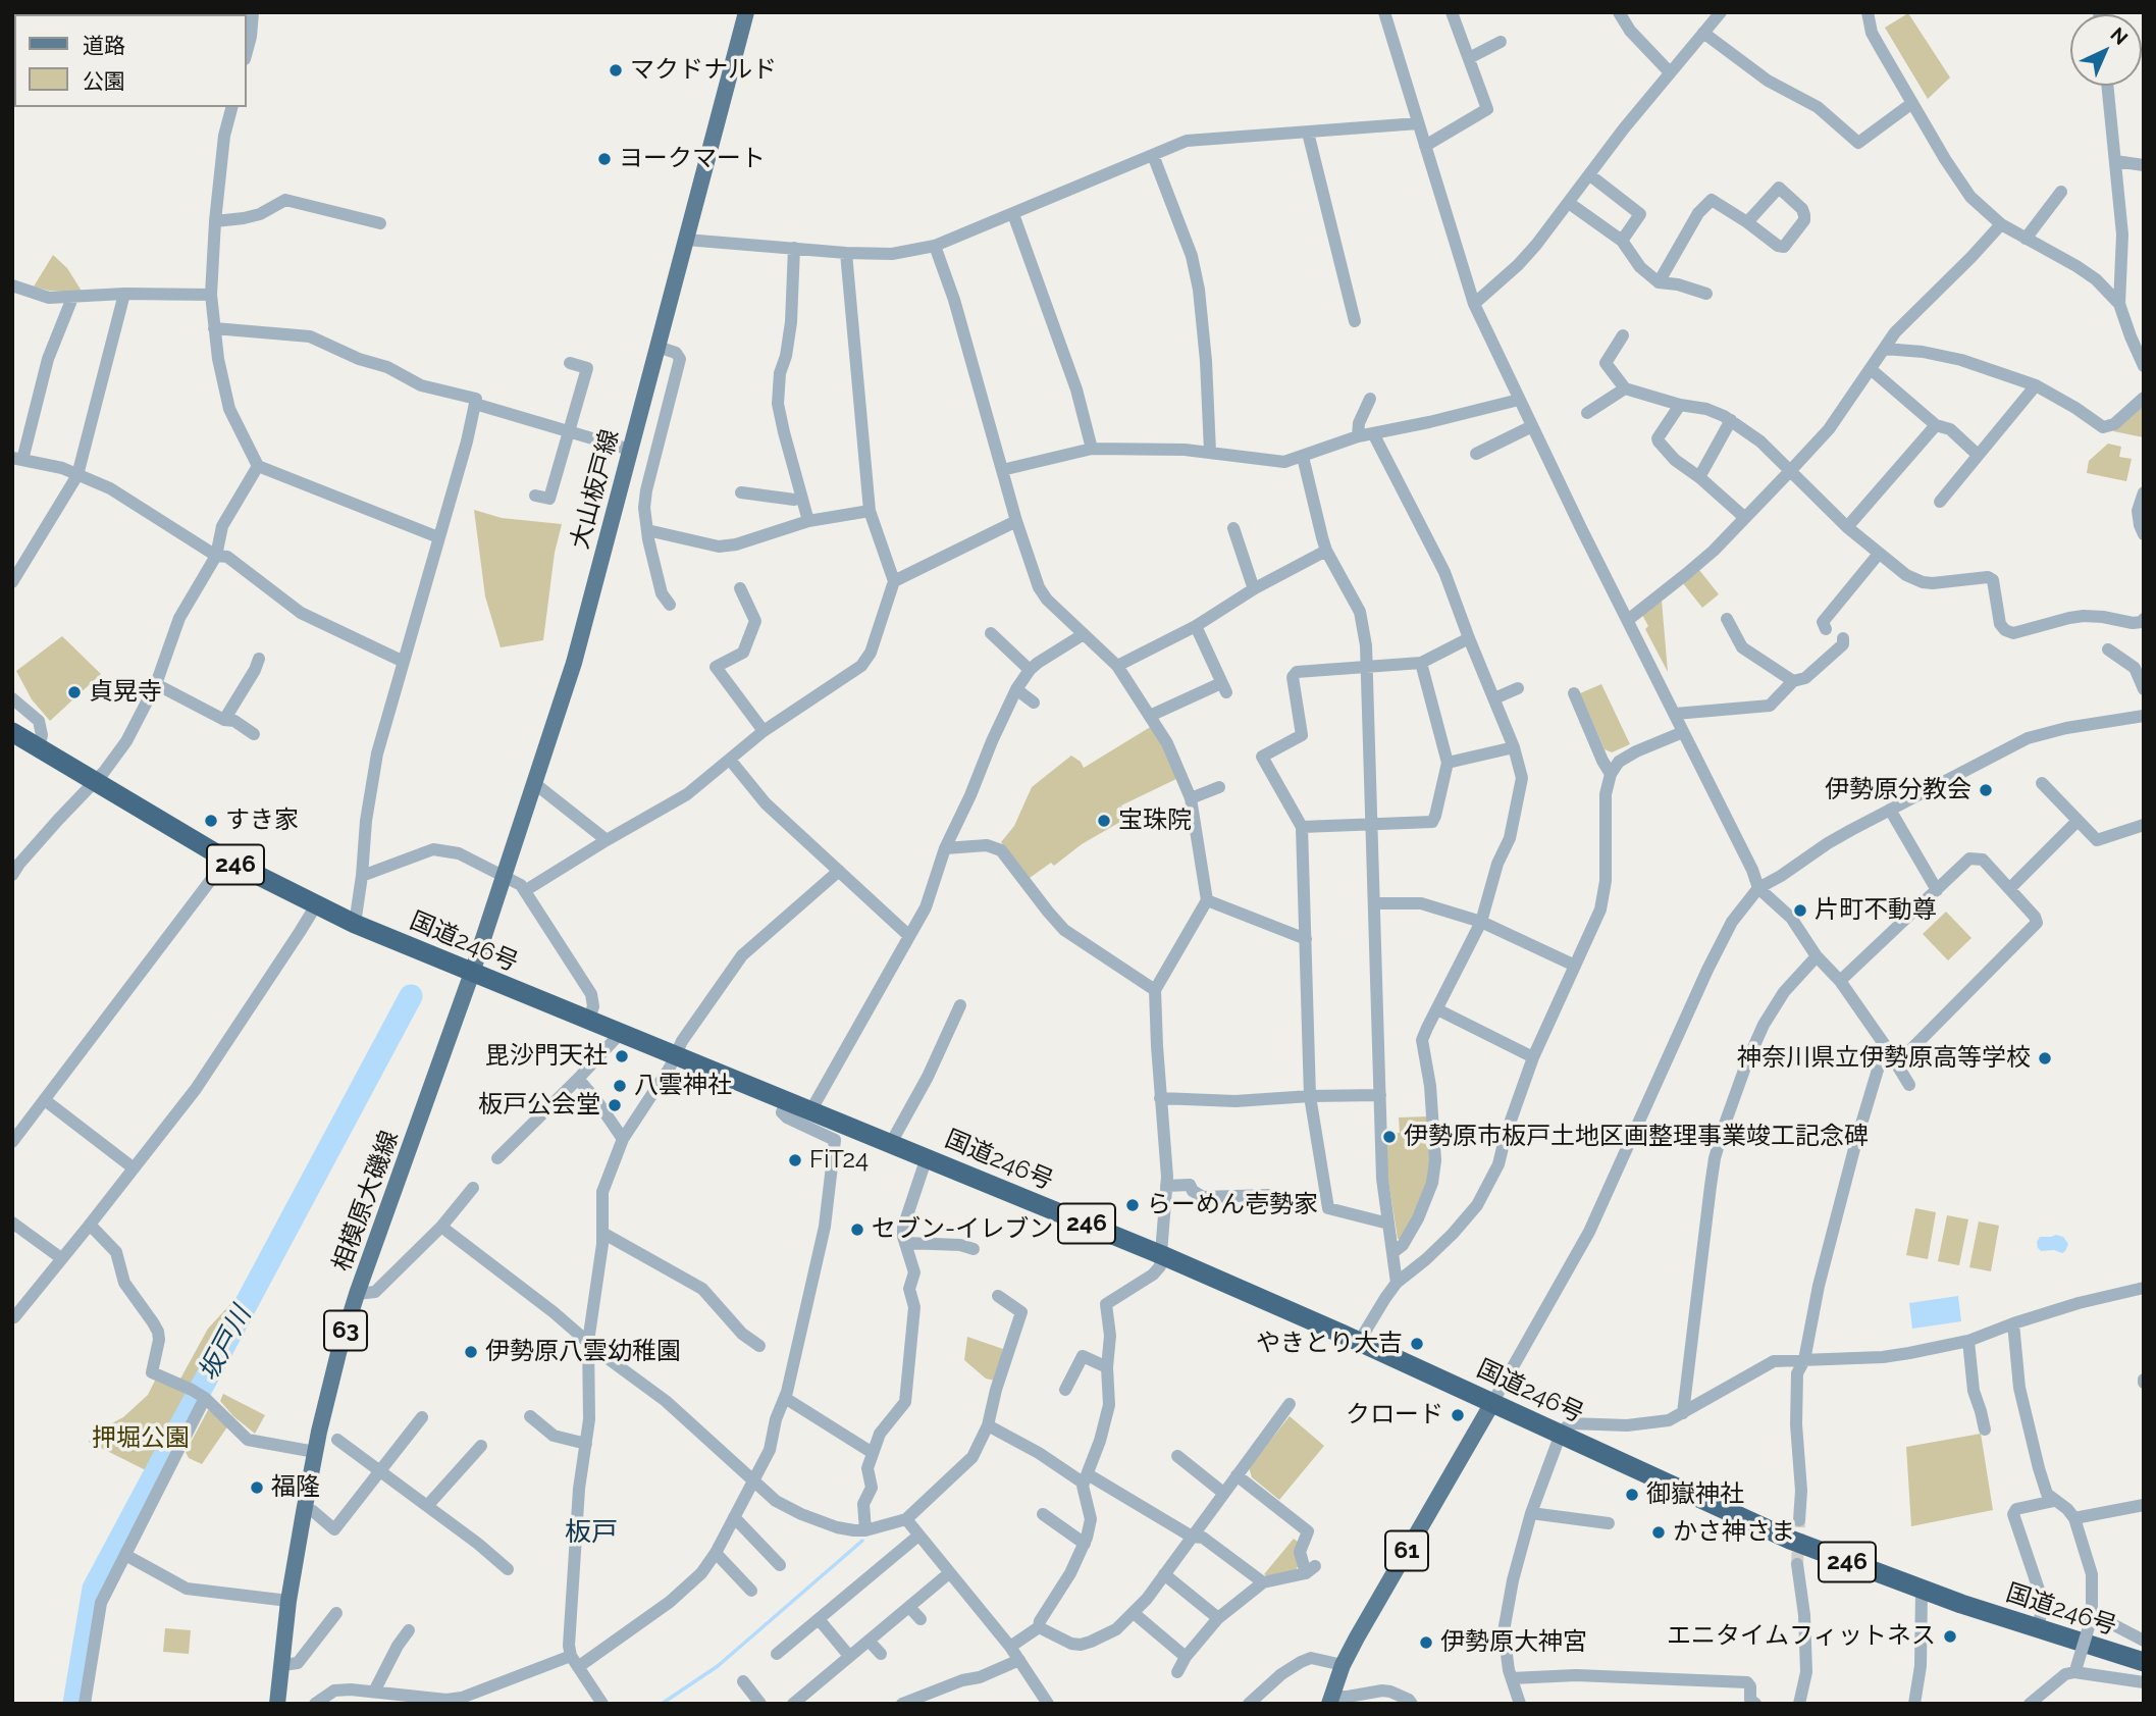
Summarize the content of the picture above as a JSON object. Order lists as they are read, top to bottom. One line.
{"streets":{"highway":["246","国道246号"],"main road":["大山板戸線","相模原大磯線","63","61"]},"crossings":[["大山板戸線","国道246号"],["大山板戸線","相模原大磯線"],["国道246号","相模原大磯線"],["国道246号","61"]],"districts":["板戸"],"water":["坂戸川"],"parks":["押堀公園"],"places":["マクドナルド","ヨークマート","貞晃寺","伊勢原分教会","すき家","宝珠院","片町不動尊","毘沙門天社","神奈川県立伊勢原高等学校","八雲神社","板戸公会堂","伊勢原市板戸土地区画整理事業竣工記念碑","FiT24","らーめん壱勢家","セブン-イレブン","やきとり大吉","伊勢原八雲幼稚園","クロード","福隆","御嶽神社","かさ神さま","エニタイムフィットネス","伊勢原大神宮"],"legend":["道路","公園"],"north":"top right"}
